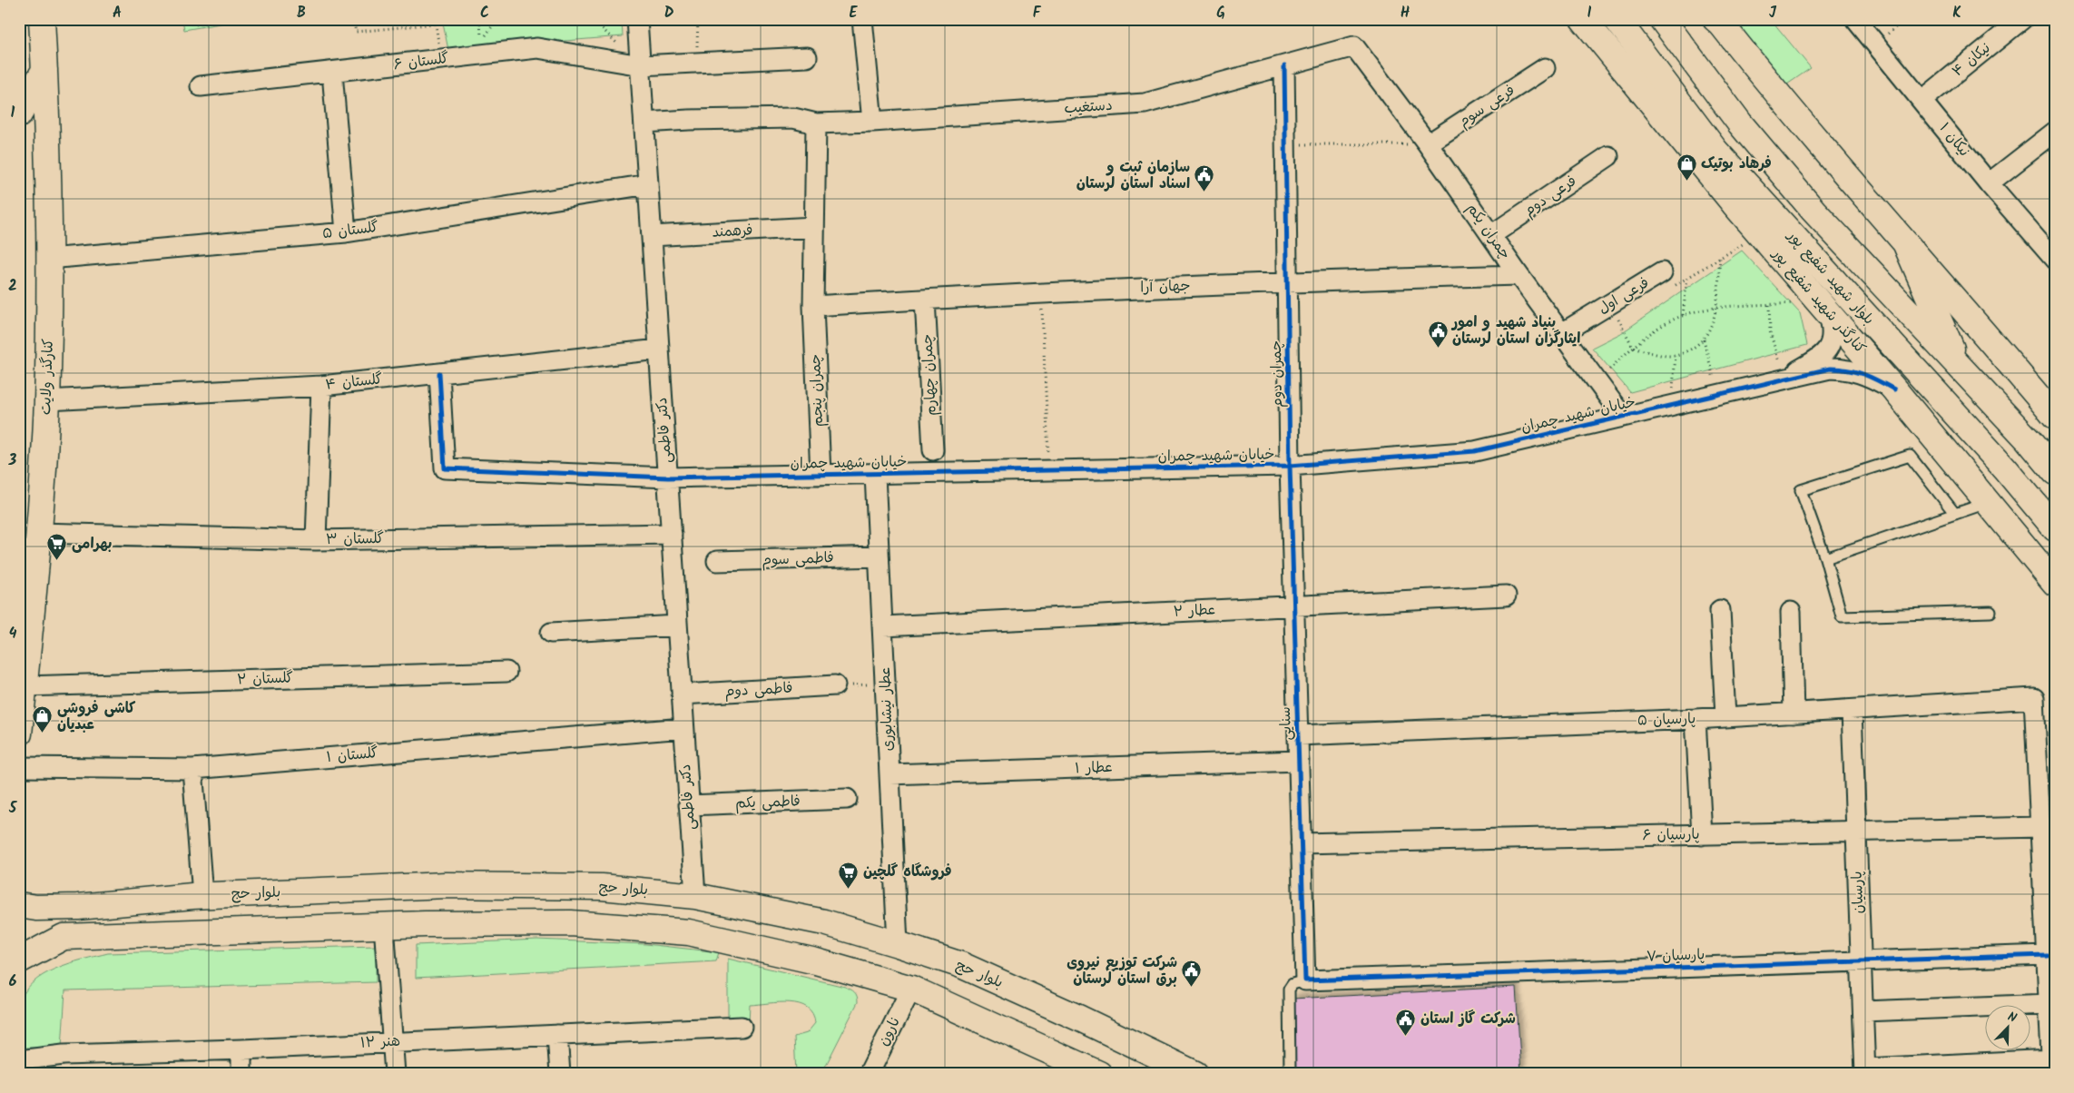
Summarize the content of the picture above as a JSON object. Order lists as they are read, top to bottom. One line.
{"streets":{"main road":["بلوار شهید شفیع پور","کنارگذر شهید شفیع پور","کنارگذر ولایت","بلوار حج"],"street":["نیکان ۴","گلستان ۶","فرعی سوم","دستغیب","نیکان ۱","فرعی دوم","گلستان ۵","فرهمند","چمران یکم","جهان آرا","فرعی اول","چمران دوم","چمران چهارم","گلستان ۴","چمران پنجم","خیابان شهید چمران","دکتر فاطمی","گلستان ۳","فاطمی سوم","عطار ۲","گلستان ۲","فاطمی دوم","عطار نیشابوری","پارسیان ۵","سنایی","گلستان ۱","عطار ۱","فاطمی یکم","پارسیان ۶","پارسیان","پارسیان ۷","نارون","هنر ۱۲"]},"crossings":[["نیکان ۴","نیکان ۱"],["گلستان ۶","دکتر فاطمی"],["فرعی سوم","چمران یکم"],["دستغیب","چمران یکم"],["دستغیب","چمران دوم"],["دستغیب","چمران پنجم"],["دستغیب","دکتر فاطمی"],["فرعی دوم","چمران یکم"],["گلستان ۵","کنارگذر ولایت"],["گلستان ۵","دکتر فاطمی"],["فرهمند","چمران پنجم"],["فرهمند","دکتر فاطمی"],["چمران یکم","جهان آرا"],["چمران یکم","فرعی اول"],["چمران یکم","خیابان شهید چمران"],["جهان آرا","چمران دوم"],["جهان آرا","چمران چهارم"],["جهان آرا","چمران پنجم"],["چمران دوم","خیابان شهید چمران"],["چمران دوم","سنایی"],["کنارگذر ولایت","گلستان ۴"],["کنارگذر ولایت","گلستان ۳"],["کنارگذر ولایت","گلستان ۲"],["گلستان ۴","خیابان شهید چمران"],["گلستان ۴","دکتر فاطمی"],["چمران پنجم","خیابان شهید چمران"],["خیابان شهید چمران","دکتر فاطمی"],["خیابان شهید چمران","عطار نیشابوری"],["خیابان شهید چمران","سنایی"],["دکتر فاطمی","گلستان ۳"],["دکتر فاطمی","فاطمی دوم"],["دکتر فاطمی","گلستان ۱"],["دکتر فاطمی","فاطمی یکم"],["دکتر فاطمی","بلوار حج"],["فاطمی سوم","عطار نیشابوری"],["عطار ۲","عطار نیشابوری"],["عطار ۲","سنایی"],["عطار نیشابوری","عطار ۱"],["عطار نیشابوری","بلوار حج"],["پارسیان ۵","سنایی"],["پارسیان ۵","پارسیان"],["سنایی","عطار ۱"],["سنایی","پارسیان ۶"],["سنایی","پارسیان ۷"],["پارسیان ۶","پارسیان"],["پارسیان","پارسیان ۷"]],"places":{"shop":["فرهاد بوتیک","کاشی فروشی عبدیان"],"public building":["سازمان ثبت و اسناد استان لرستان","بنیاد شهید و امور ایثارگران استان لرستان","شرکت توزیع نیروی برق استان لرستان","شرکت گاز استان"],"supermarket":["بهرامی","فروشگاه گلچین"]},"north":"top right","grid":{"columns":["A","B","C","D","E","F","G","H","I","J","K"],"rows":["1","2","3","4","5","6"]}}
